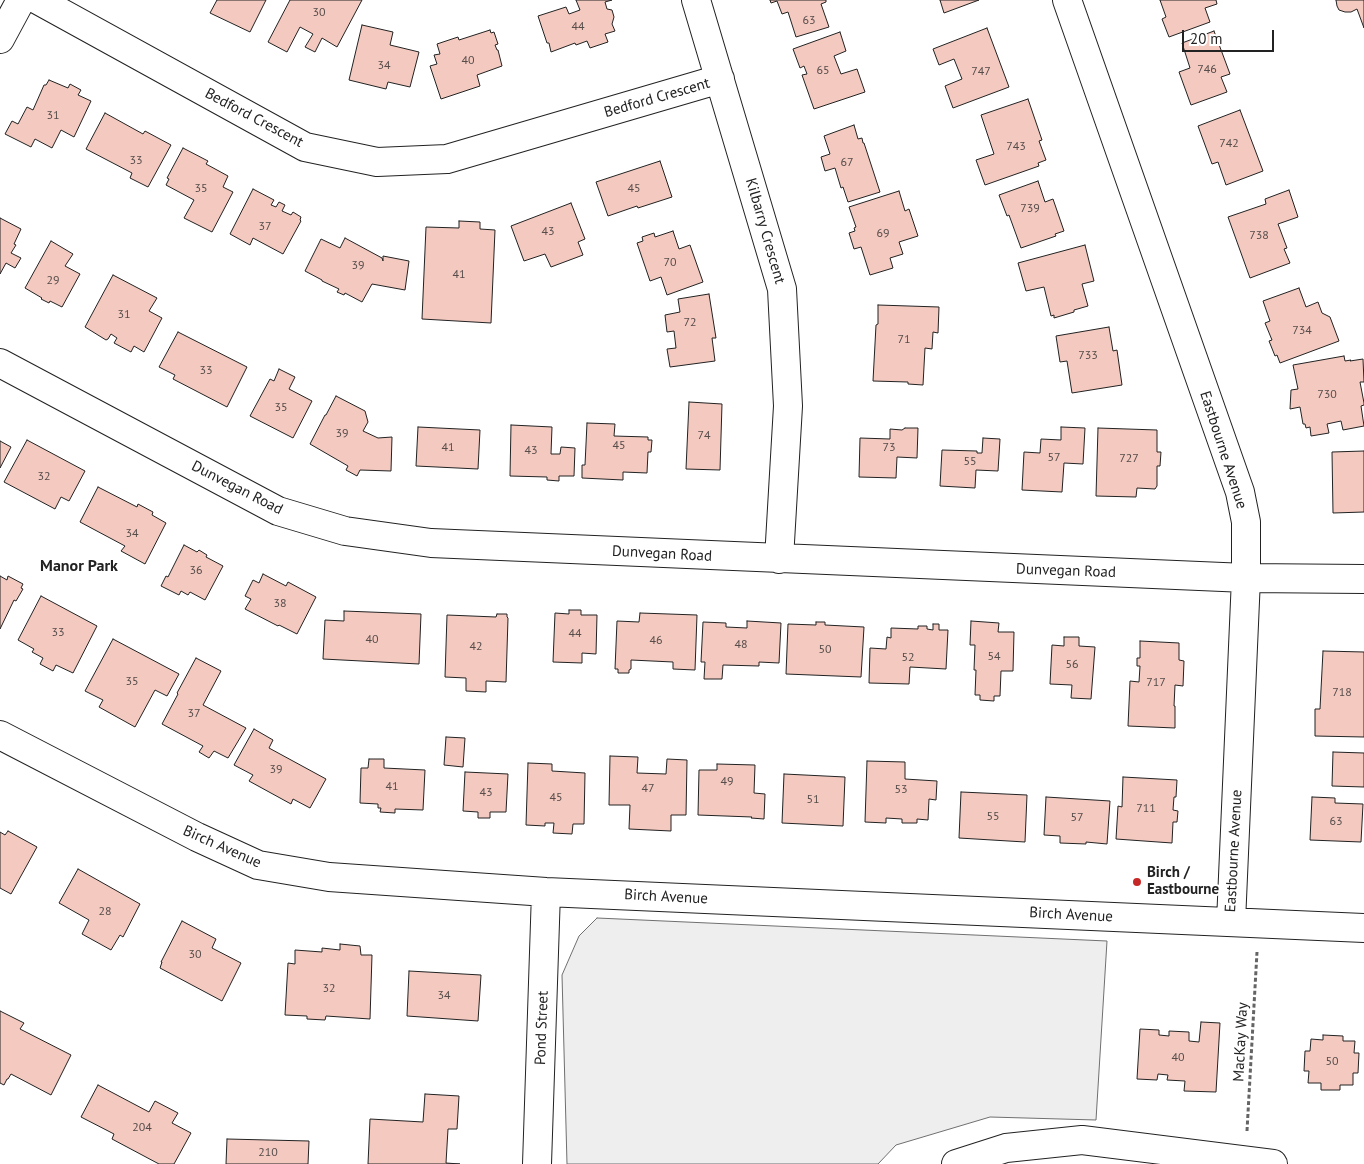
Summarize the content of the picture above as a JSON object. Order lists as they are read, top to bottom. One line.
{"streets":{"street":["Bedford Crescent","Kilbarry Crescent","Eastbourne Avenue","Dunvegan Road","Birch Avenue","Pond Street"],"path":["MacKay Way"]},"crossings":[["Bedford Crescent","Kilbarry Crescent"],["Kilbarry Crescent","Dunvegan Road"],["Eastbourne Avenue","Dunvegan Road"],["Eastbourne Avenue","Birch Avenue"],["Birch Avenue","Pond Street"],["Birch Avenue","MacKay Way"]],"districts":["Manor Park"],"places":["Birch / Eastbourne"],"house_numbers":["30","63","44","40","34","746","65","747","31","742","743","33","67","35","45","739","37","43","69","738","70","39","41","29","31","72","734","71","733","33","730","35","39","74","45","41","73","43","57","727","55","32","34","36","38","33","44","40","46","48","42","50","54","52","56","35","717","718","37","39","49","41","47","53","43","45","51","711","55","57","63","28","30","32","34","40","50","204","210"],"scale_bar":"20 m"}
